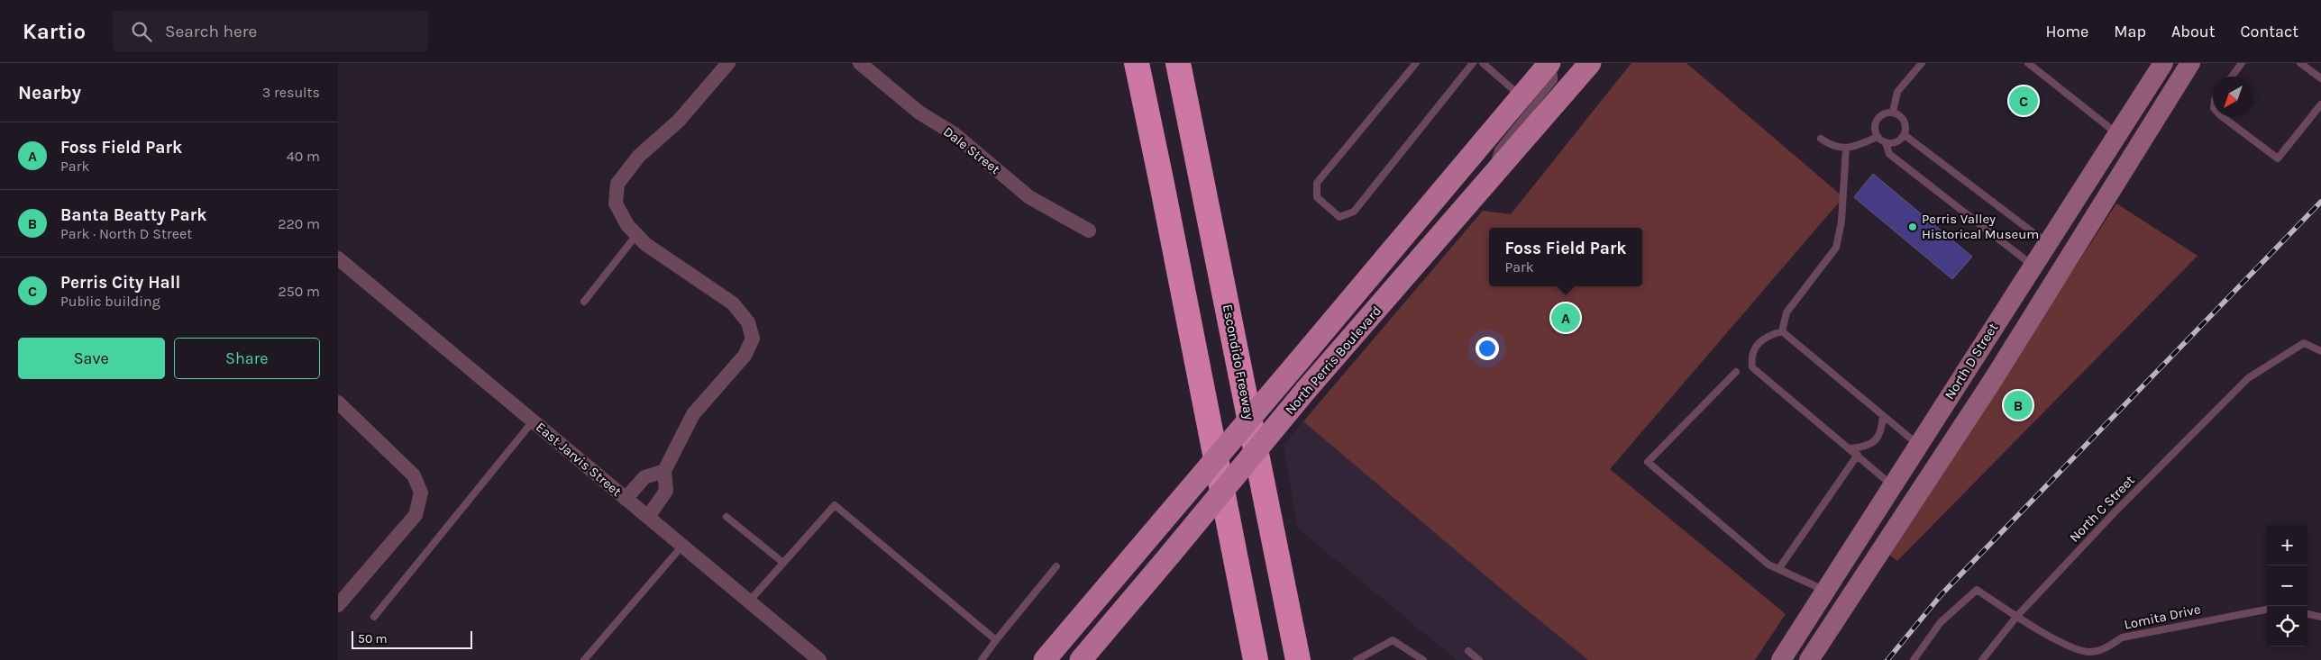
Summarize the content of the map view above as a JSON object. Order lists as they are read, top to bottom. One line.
{"streets":{"highway":["Escondido Freeway"],"main road":["North Perris Boulevard","North D Street"],"street":["Dale Street","East Jarvis Street"],"lane":["North C Street","Lomita Drive"]},"crossings":[["North C Street","Lomita Drive"]],"places":["Perris Valley Historical Museum"],"scale_bar":"50 m","north":"bottom left","page":{"header":"Kartio","search":"Search here","nav":["Home","Map","About","Contact"],"heading":["Nearby","3 results"],"pins":["C","A","B"],"list":[{"mark":"A","name":"Foss Field Park","note":"Park","value":"40 m"},{"mark":"B","name":"Banta Beatty Park","note":"Park · North D Street","value":"220 m"},{"mark":"C","name":"Perris City Hall","note":"Public building","value":"250 m"}],"popup":["Foss Field Park","Park"],"buttons":["Save","Share"],"map_buttons":["+","−"],"scale":"50 m"}}
